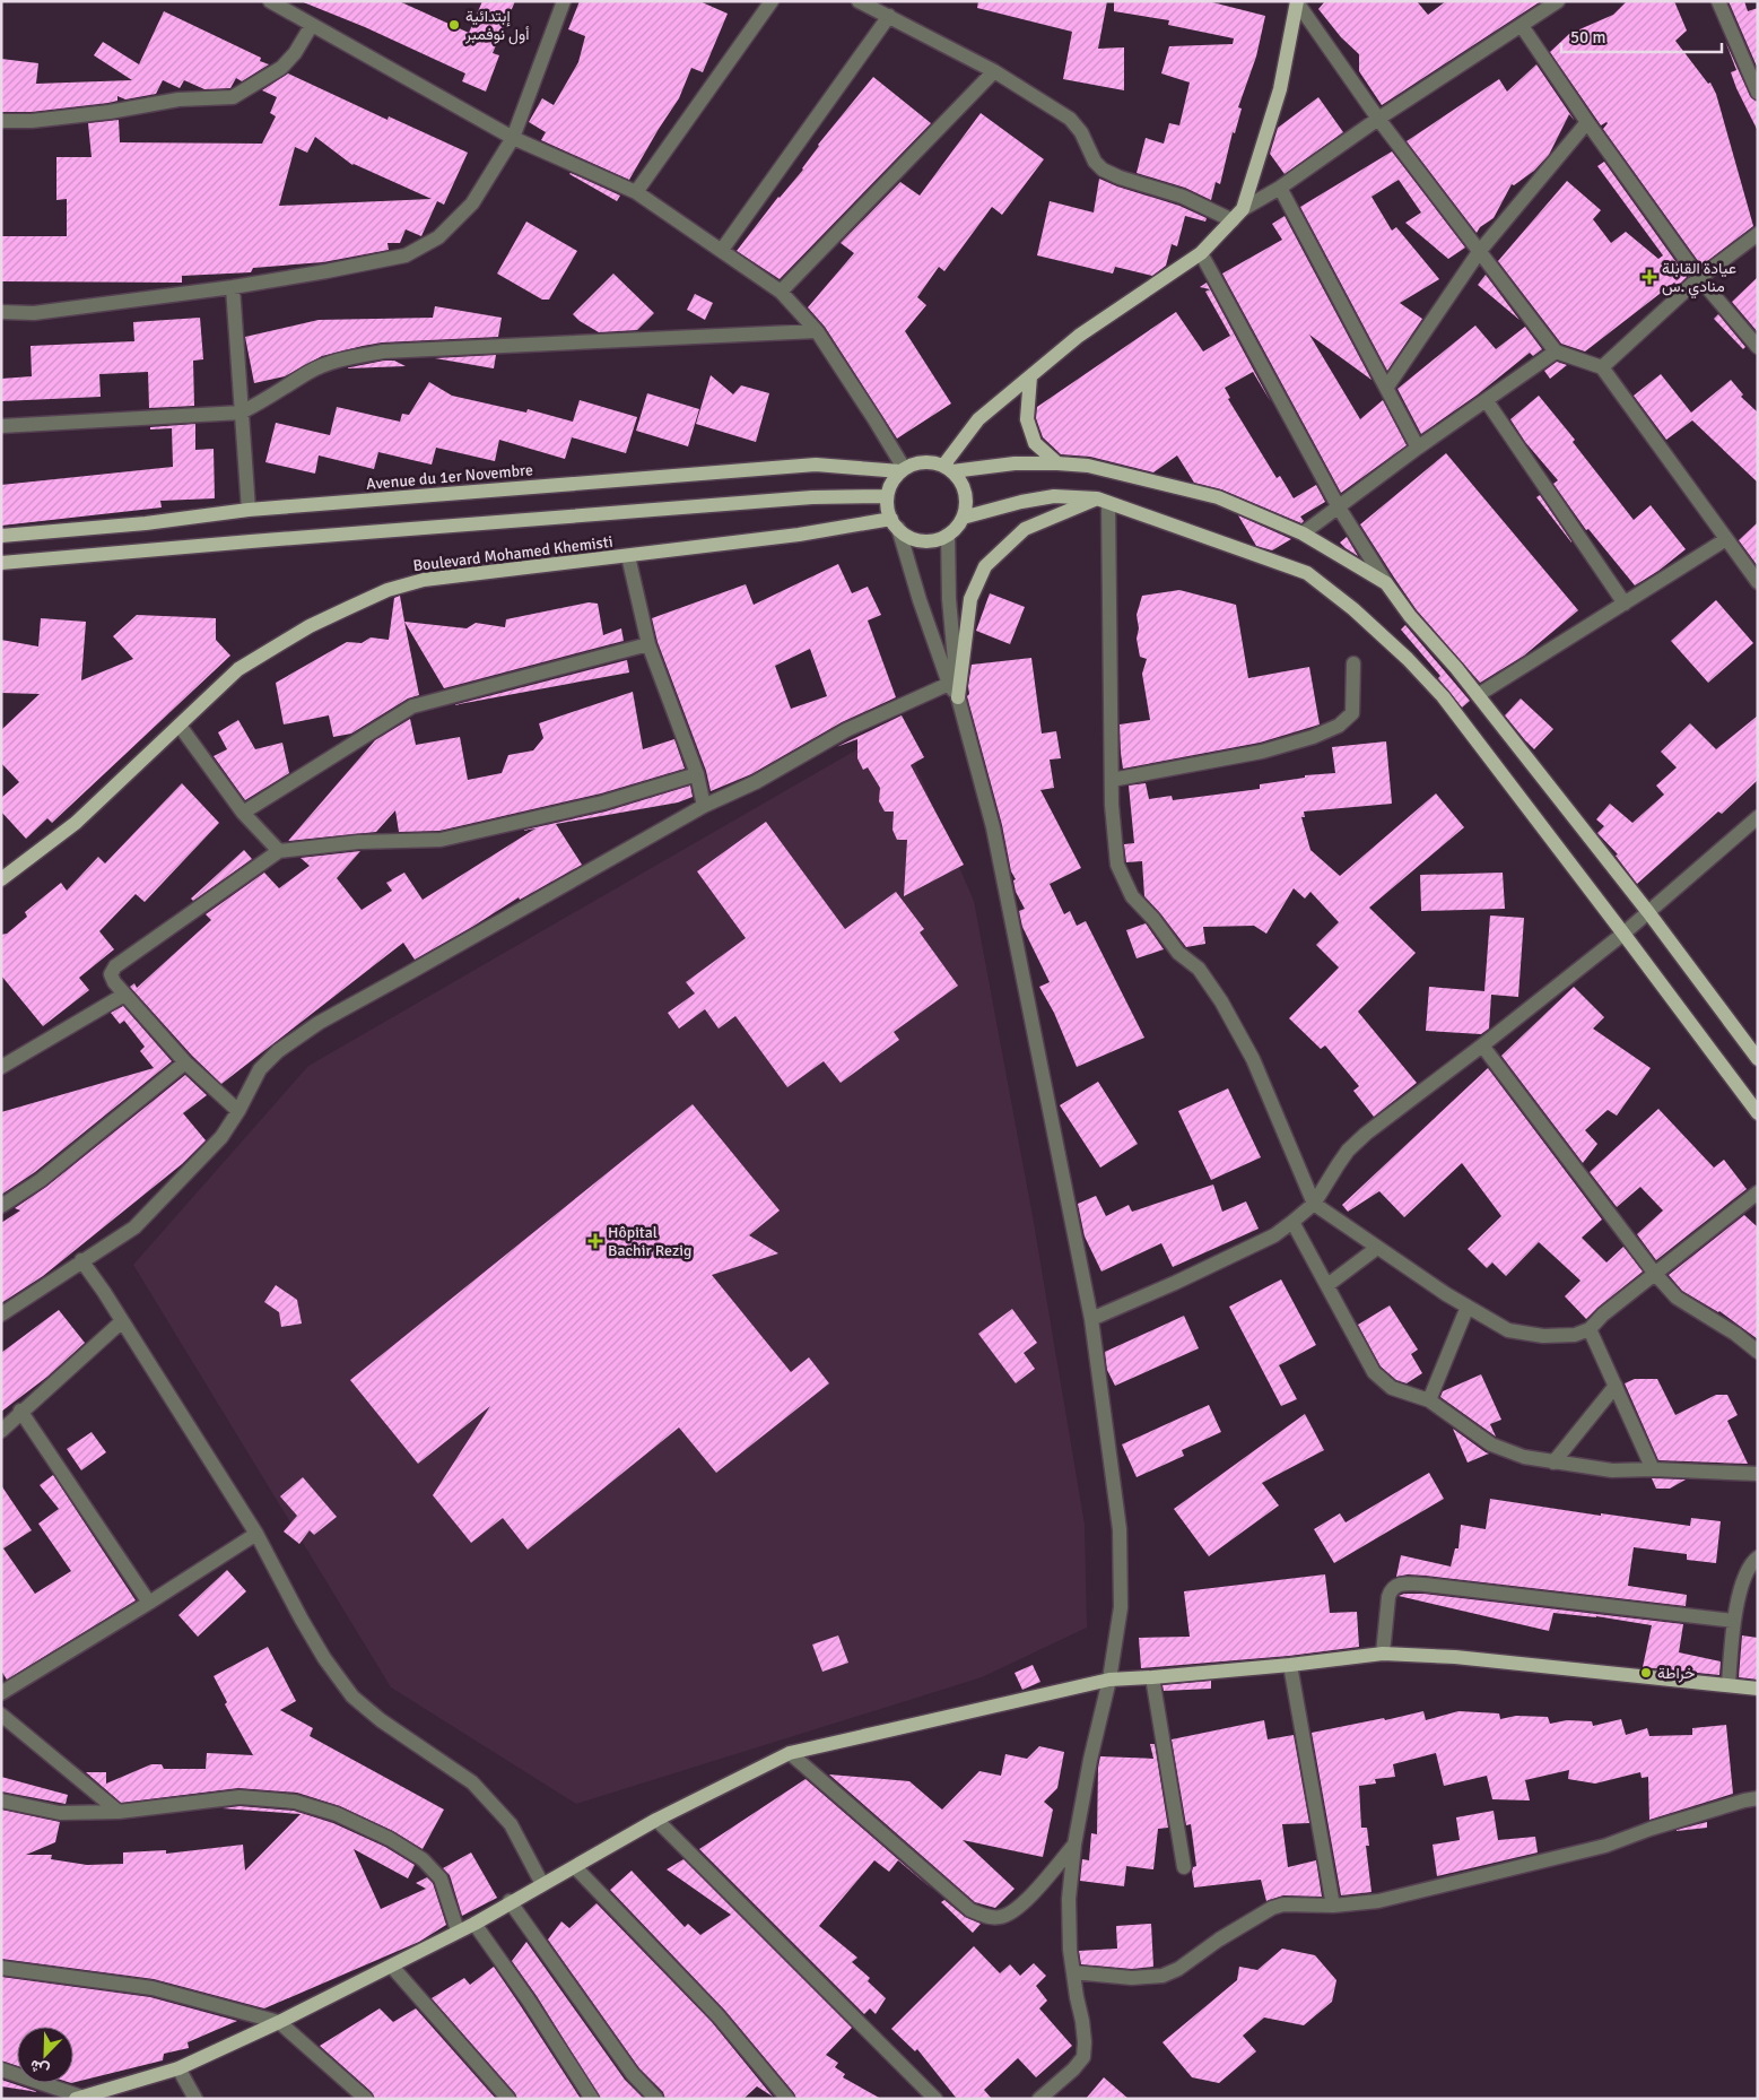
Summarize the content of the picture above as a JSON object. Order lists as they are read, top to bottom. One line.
{"streets":{"main road":["Avenue du 1er Novembre","Boulevard Mohamed Khemisti"]},"crossings":[["Avenue du 1er Novembre","Boulevard Mohamed Khemisti"]],"places":{"other":["إبتدائية أول نوفمبر","خراطة"],"health":["عيادة القابلة منادي .س","Hôpital Bachir Rezig"]},"scale_bar":"50 m","north":"bottom left"}
